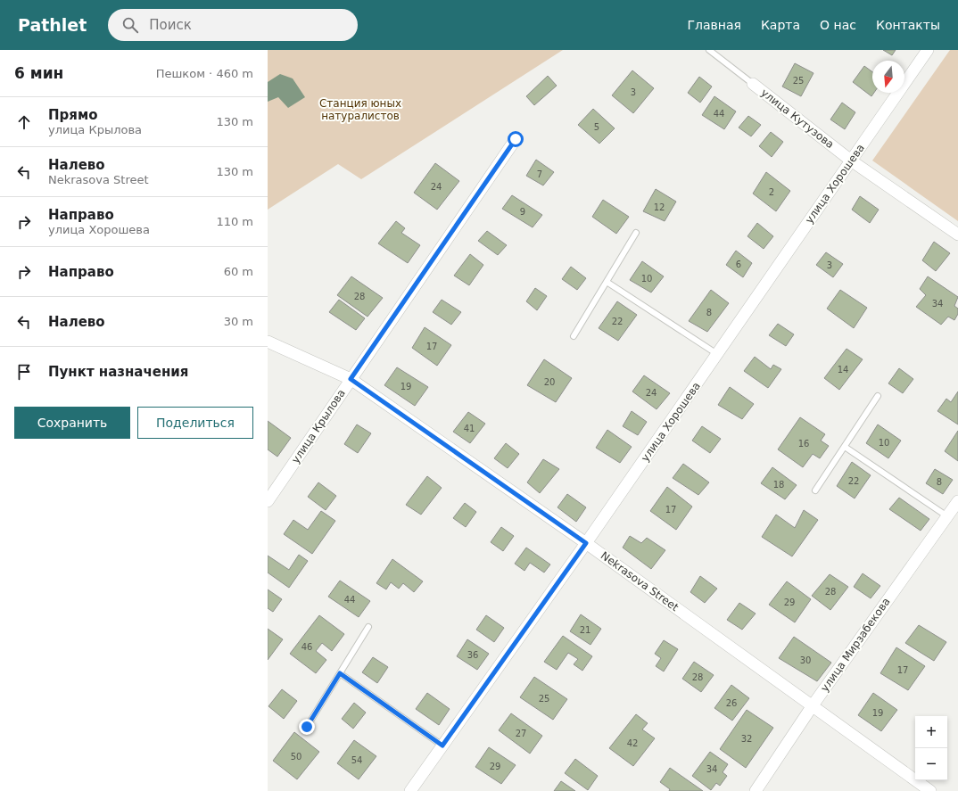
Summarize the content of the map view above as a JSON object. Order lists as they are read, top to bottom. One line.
{"streets":{"street":["улица Кутузова","улица Хорошева","улица Крылова","Nekrasova Street","улица Мирзабекова"]},"crossings":[["улица Кутузова","улица Хорошева"],["улица Хорошева","Nekrasova Street"],["улица Крылова","Nekrasova Street"],["Nekrasova Street","улица Мирзабекова"]],"parks":["Станция юных натуралистов"],"house_numbers":["25","3","44","5","7","24","2","12","9","6","3","10","28","34","8","22","17","14","20","19","24","41","10","16","22","8","18","17","28","44","29","21","46","36","30","17","28","25","26","19","27","32","42","50","54","29","34"],"north":"bottom","page":{"header":"Pathlet","search":"Поиск","nav":["Главная","Карта","О нас","Контакты"],"heading":["6 мин","Пешком · 460 m"],"list":[["Прямо","улица Крылова","130 m"],["Налево","Nekrasova Street","130 m"],["Направо","улица Хорошева","110 m"],["Направо","60 m"],["Налево","30 m"],"Пункт назначения"],"buttons":["Сохранить","Поделиться"],"map_buttons":["+","−"]}}
